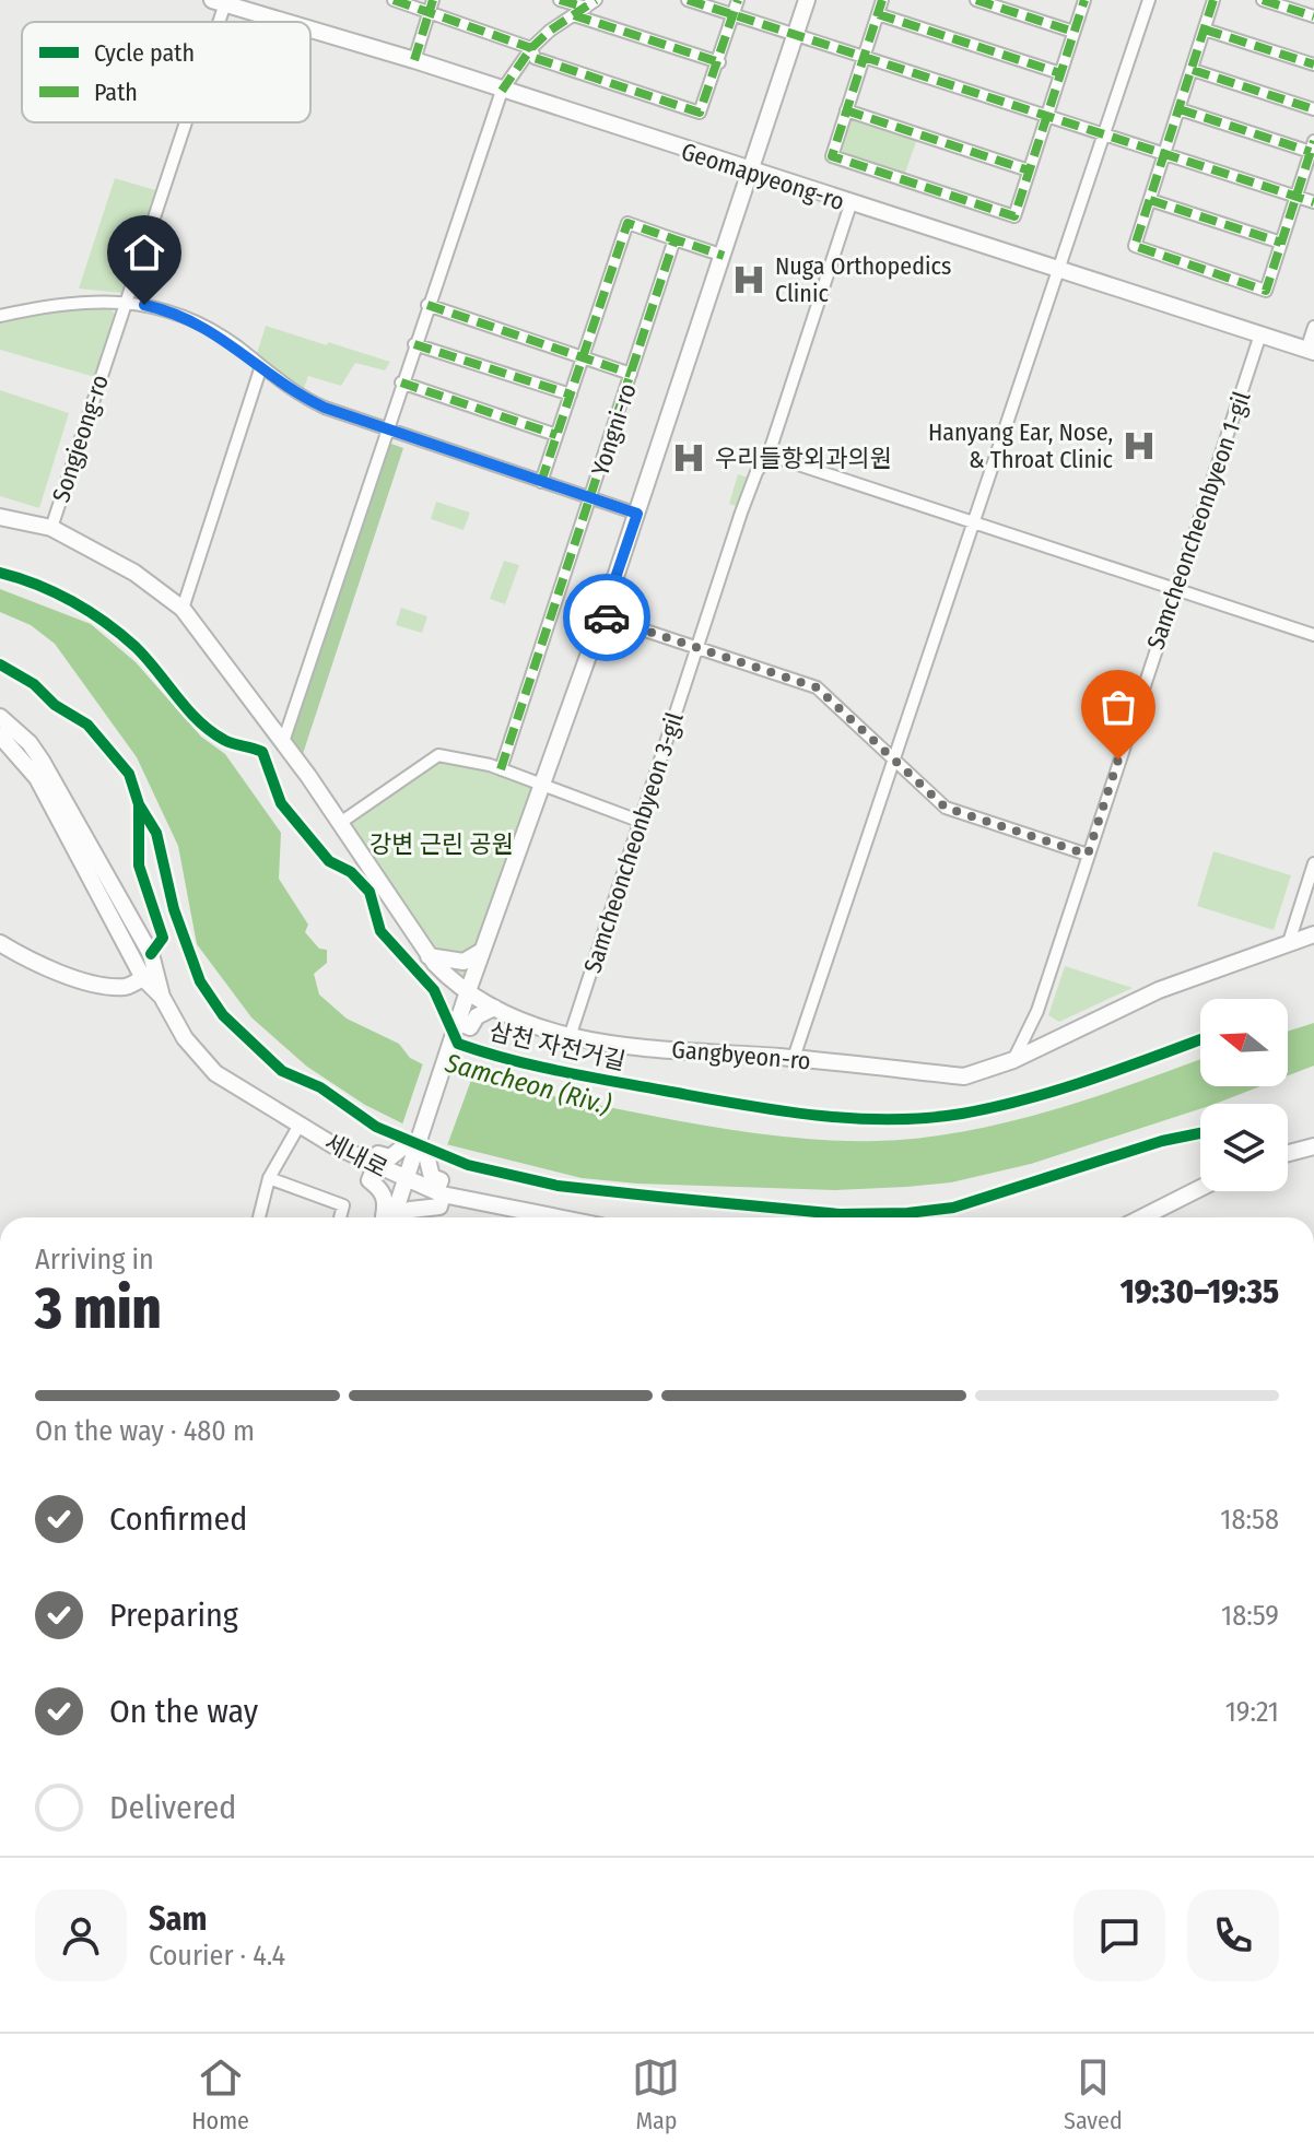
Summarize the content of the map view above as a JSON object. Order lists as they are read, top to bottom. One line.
{"streets":{"street":["Geomapyeong-ro","Yongni-ro","Songjeong-ro","Samcheoncheonbyeon 1-gil","Samcheoncheonbyeon 3-gil","Gangbyeon-ro","세내로"],"cycle path":["삼천 자전거길"]},"crossings":[["Geomapyeong-ro","Yongni-ro"],["Geomapyeong-ro","Samcheoncheonbyeon 1-gil"],["Geomapyeong-ro","Samcheoncheonbyeon 3-gil"],["Yongni-ro","Gangbyeon-ro"],["Yongni-ro","세내로"],["Songjeong-ro","Gangbyeon-ro"],["Samcheoncheonbyeon 1-gil","Gangbyeon-ro"],["Samcheoncheonbyeon 3-gil","Gangbyeon-ro"]],"water":["Samcheon (Riv.)"],"parks":["강변 근린 공원"],"places":{"hospital":["Nuga Orthopedics Clinic","Hanyang Ear, Nose, & Throat Clinic","우리들항외과의원"]},"legend":["Cycle path","Path"],"north":"left","page":{"heading":["3 min","Arriving in","19:30–19:35"],"panel":["Sam","Courier · 4.4"],"bar":"On the way · 480 m","list":[["Confirmed","18:58"],["Preparing","18:59"],["On the way","19:21"],"Delivered"],"tabs":["Home","Map","Saved"]}}
